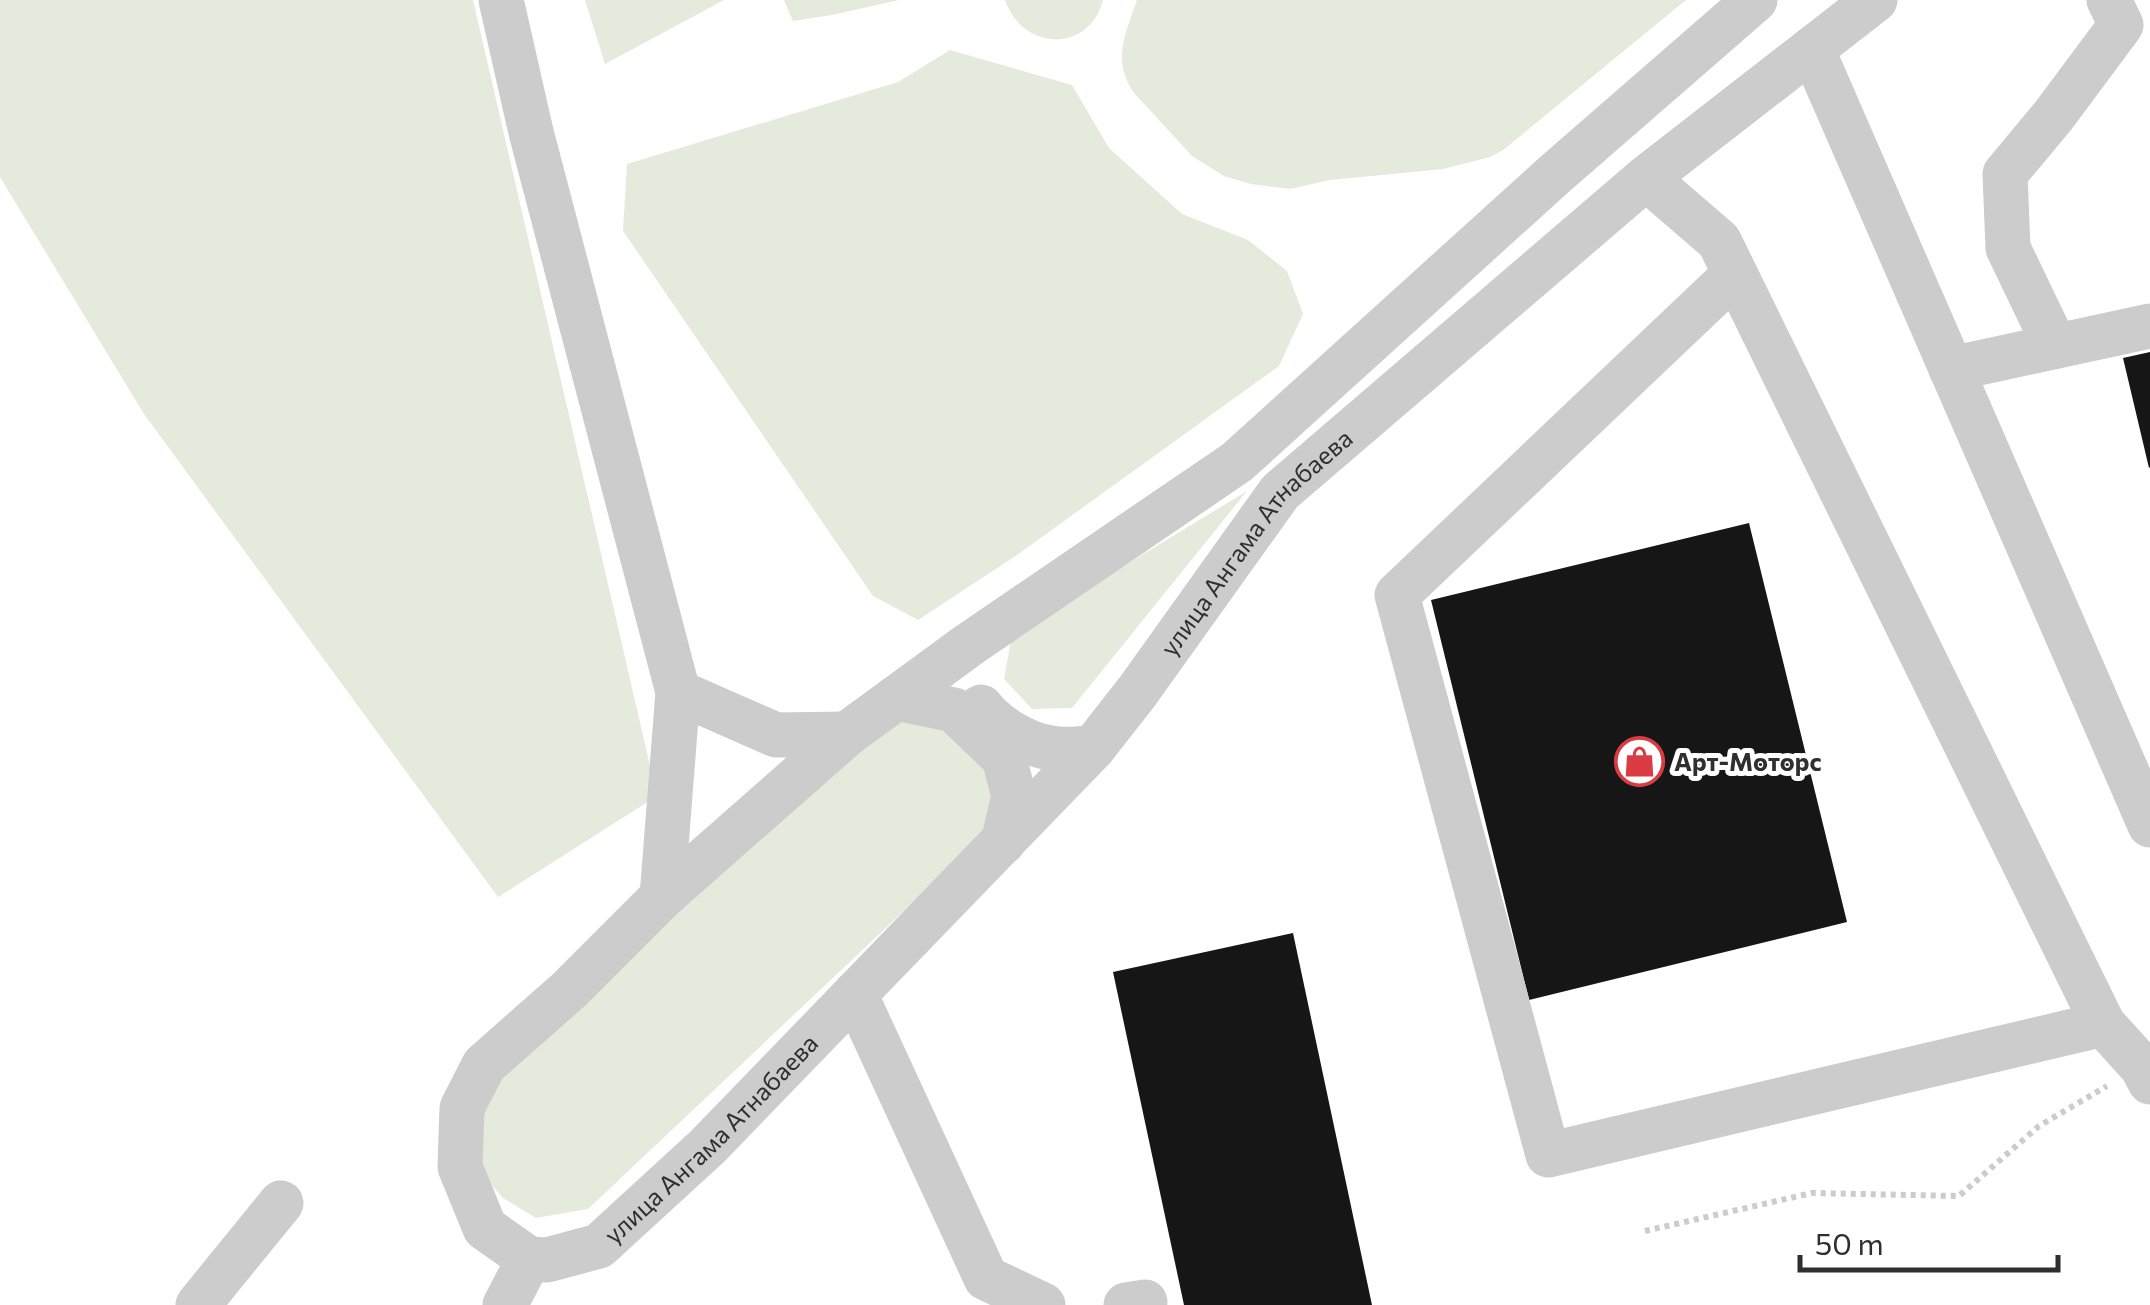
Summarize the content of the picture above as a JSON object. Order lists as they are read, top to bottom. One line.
{"streets":{"street":["улица Ангама Атнабаева"]},"places":{"shop":["Арт-Моторс"]},"scale_bar":"50 m"}
